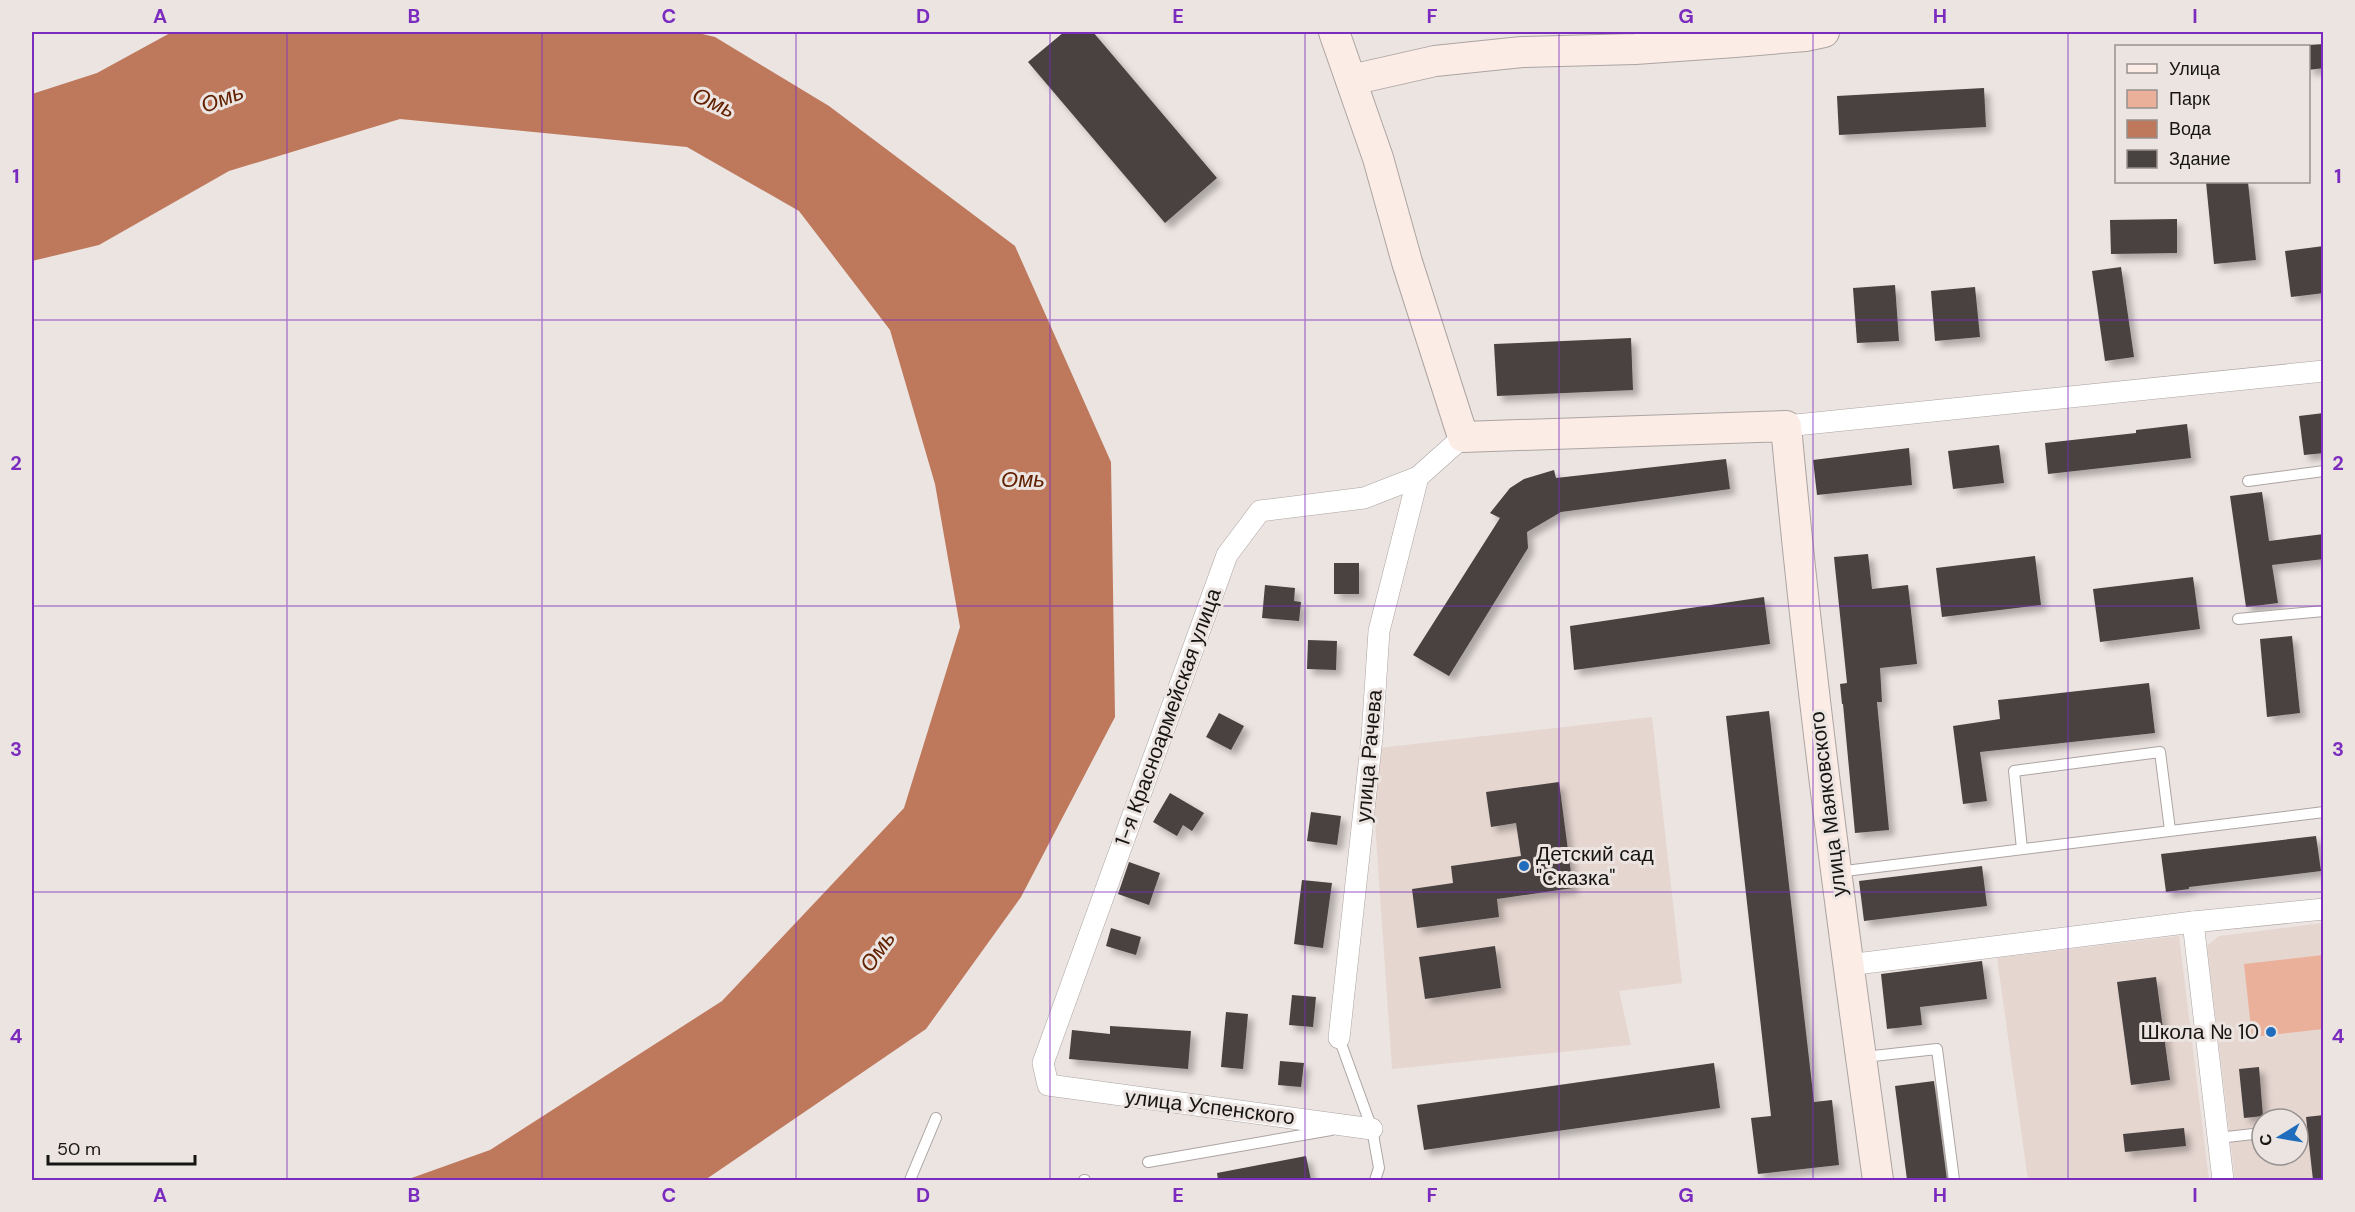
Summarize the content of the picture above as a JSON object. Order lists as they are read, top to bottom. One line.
{"streets":{"street":["1-я Красноармейская улица","улица Рачева","улица Маяковского","улица Успенского"]},"crossings":[["1-я Красноармейская улица","улица Рачева"],["1-я Красноармейская улица","улица Успенского"]],"water":["Омь"],"places":["Детский сад \"Сказка\"","Школа № 10"],"legend":["Улица","Парк","Вода","Здание"],"scale_bar":"50 m","north":"left","grid":{"columns":["A","B","C","D","E","F","G","H","I"],"rows":["1","2","3","4"]}}
